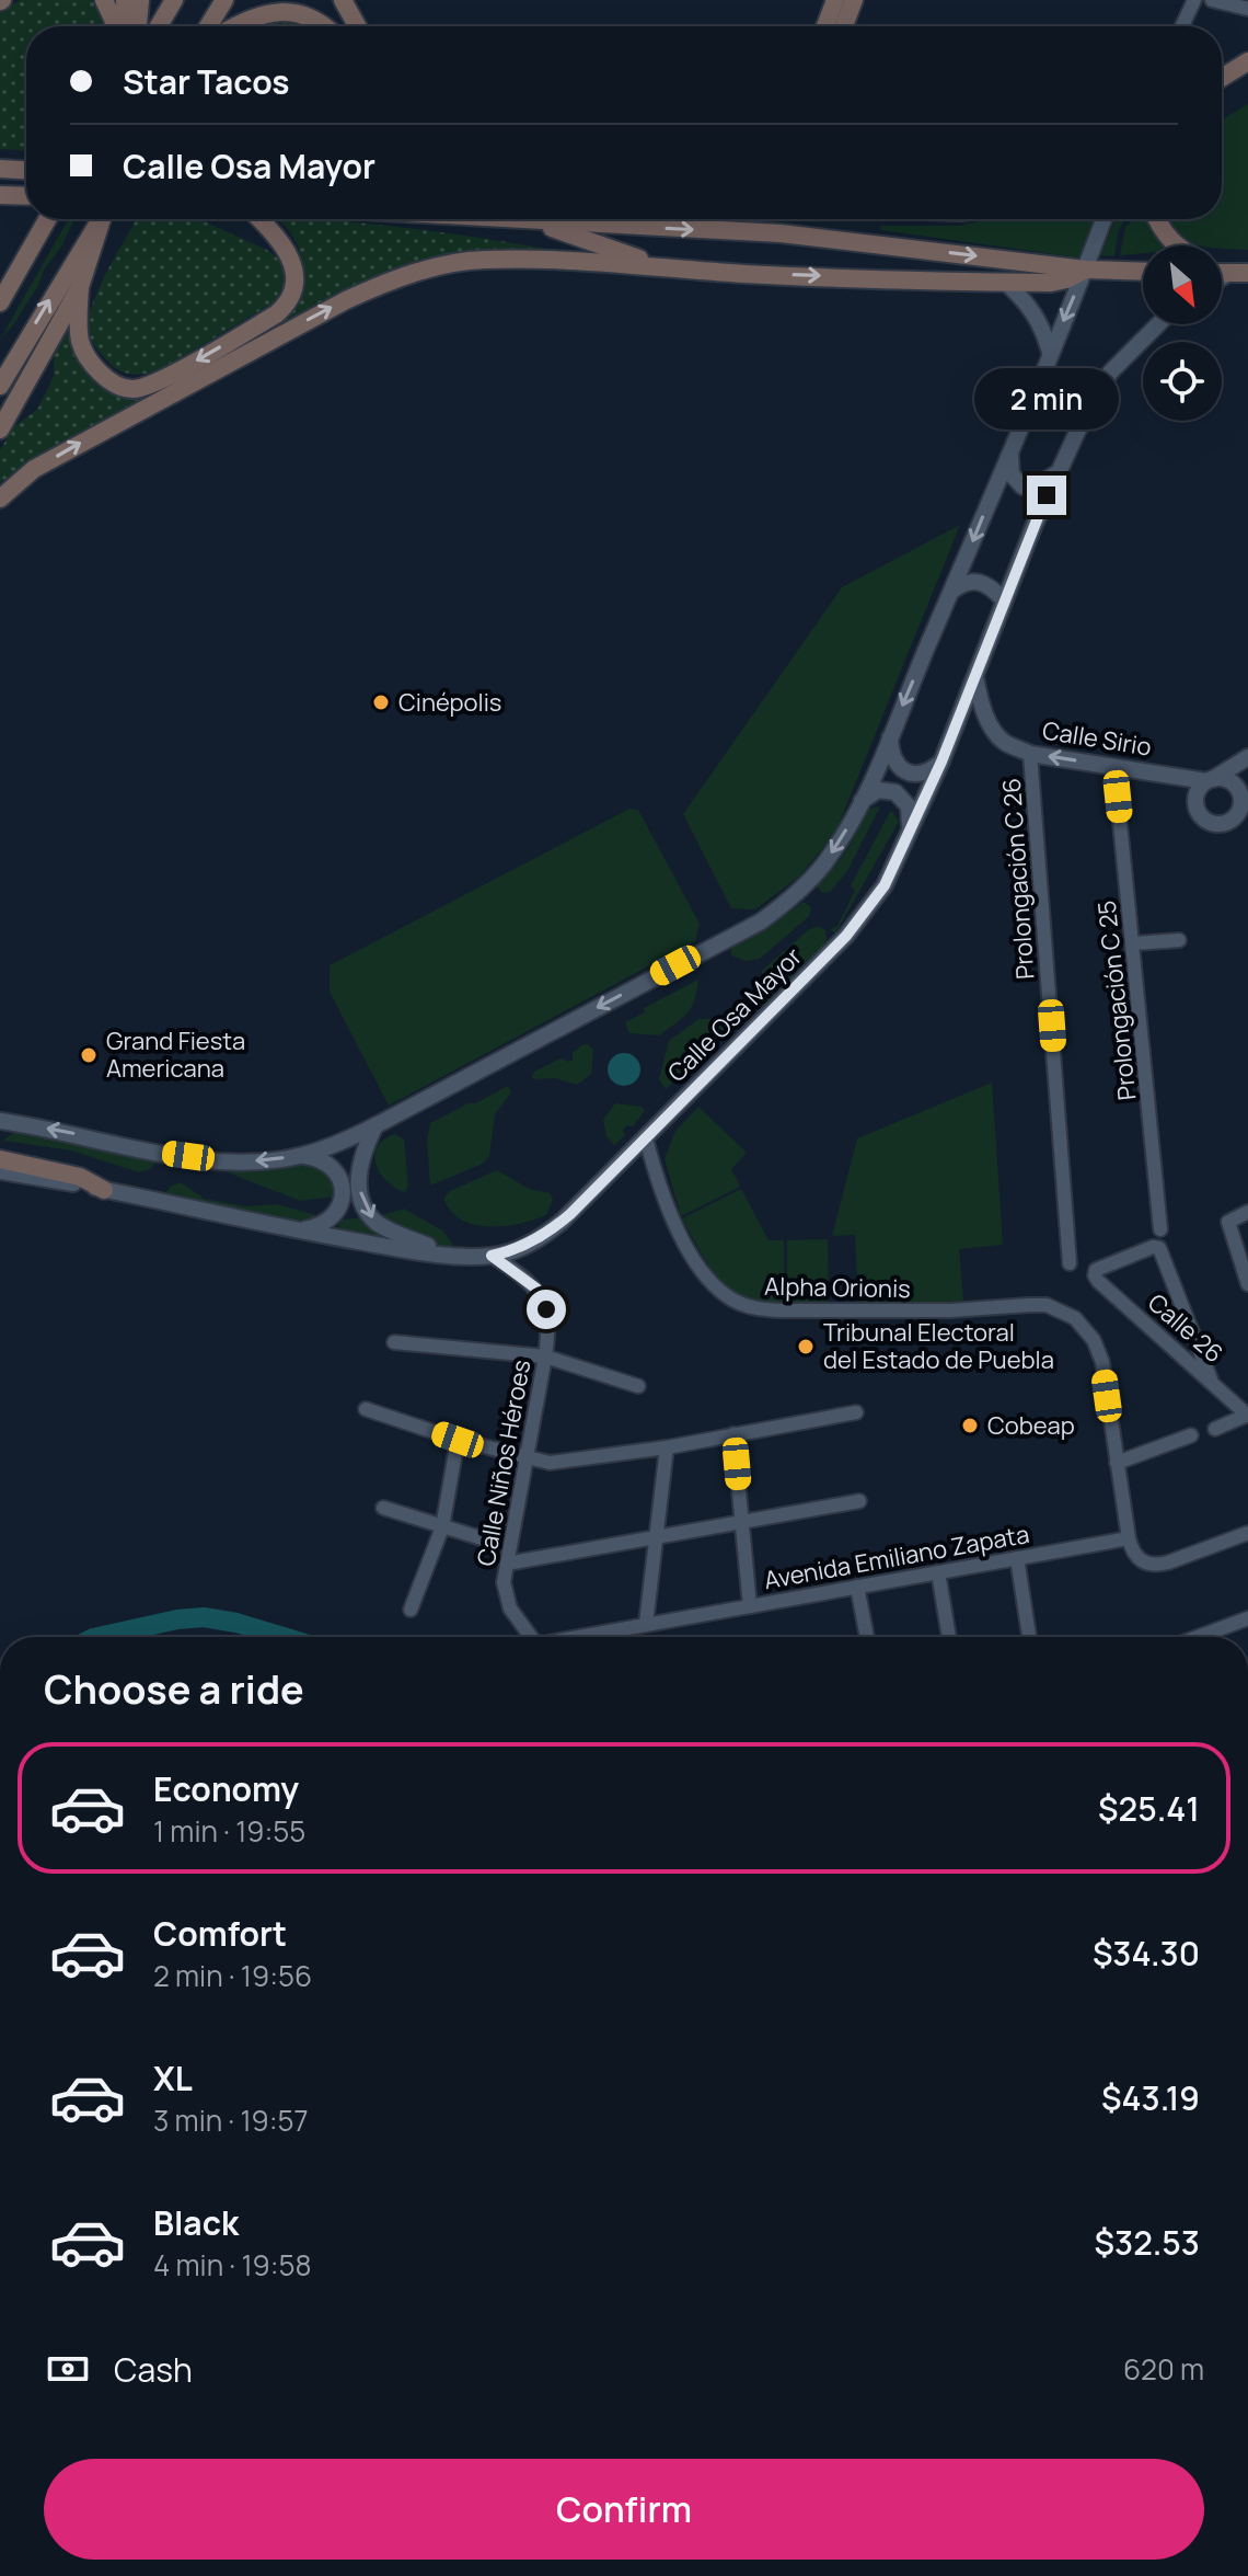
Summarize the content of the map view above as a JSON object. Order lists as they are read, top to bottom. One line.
{"streets":{"street":["Calle Sirio","Prolongación C 26","Prolongación C 25","Calle Osa Mayor","Alpha Orionis","Calle 26","Calle Niños Héroes","Avenida Emiliano Zapata"]},"crossings":[["Calle Sirio","Prolongación C 26"],["Calle Sirio","Prolongación C 25"],["Calle Sirio","Calle Osa Mayor"],["Calle Osa Mayor","Alpha Orionis"],["Calle Osa Mayor","Calle Niños Héroes"]],"places":["Cinépolis","Grand Fiesta Americana","Tribunal Electoral del Estado de Puebla","Cobeap"],"north":"bottom right","page":{"banner":["Star Tacos","Calle Osa Mayor"],"bubble":"2 min","heading":"Choose a ride","list":[{"name":"Economy","note":"1 min · 19:55","value":"$25.41"},{"name":"Comfort","note":"2 min · 19:56","value":"$34.30"},{"name":"XL","note":"3 min · 19:57","value":"$43.19"},{"name":"Black","note":"4 min · 19:58","value":"$32.53"}],"pay":["Cash","620 m"],"buttons":"Confirm"}}
